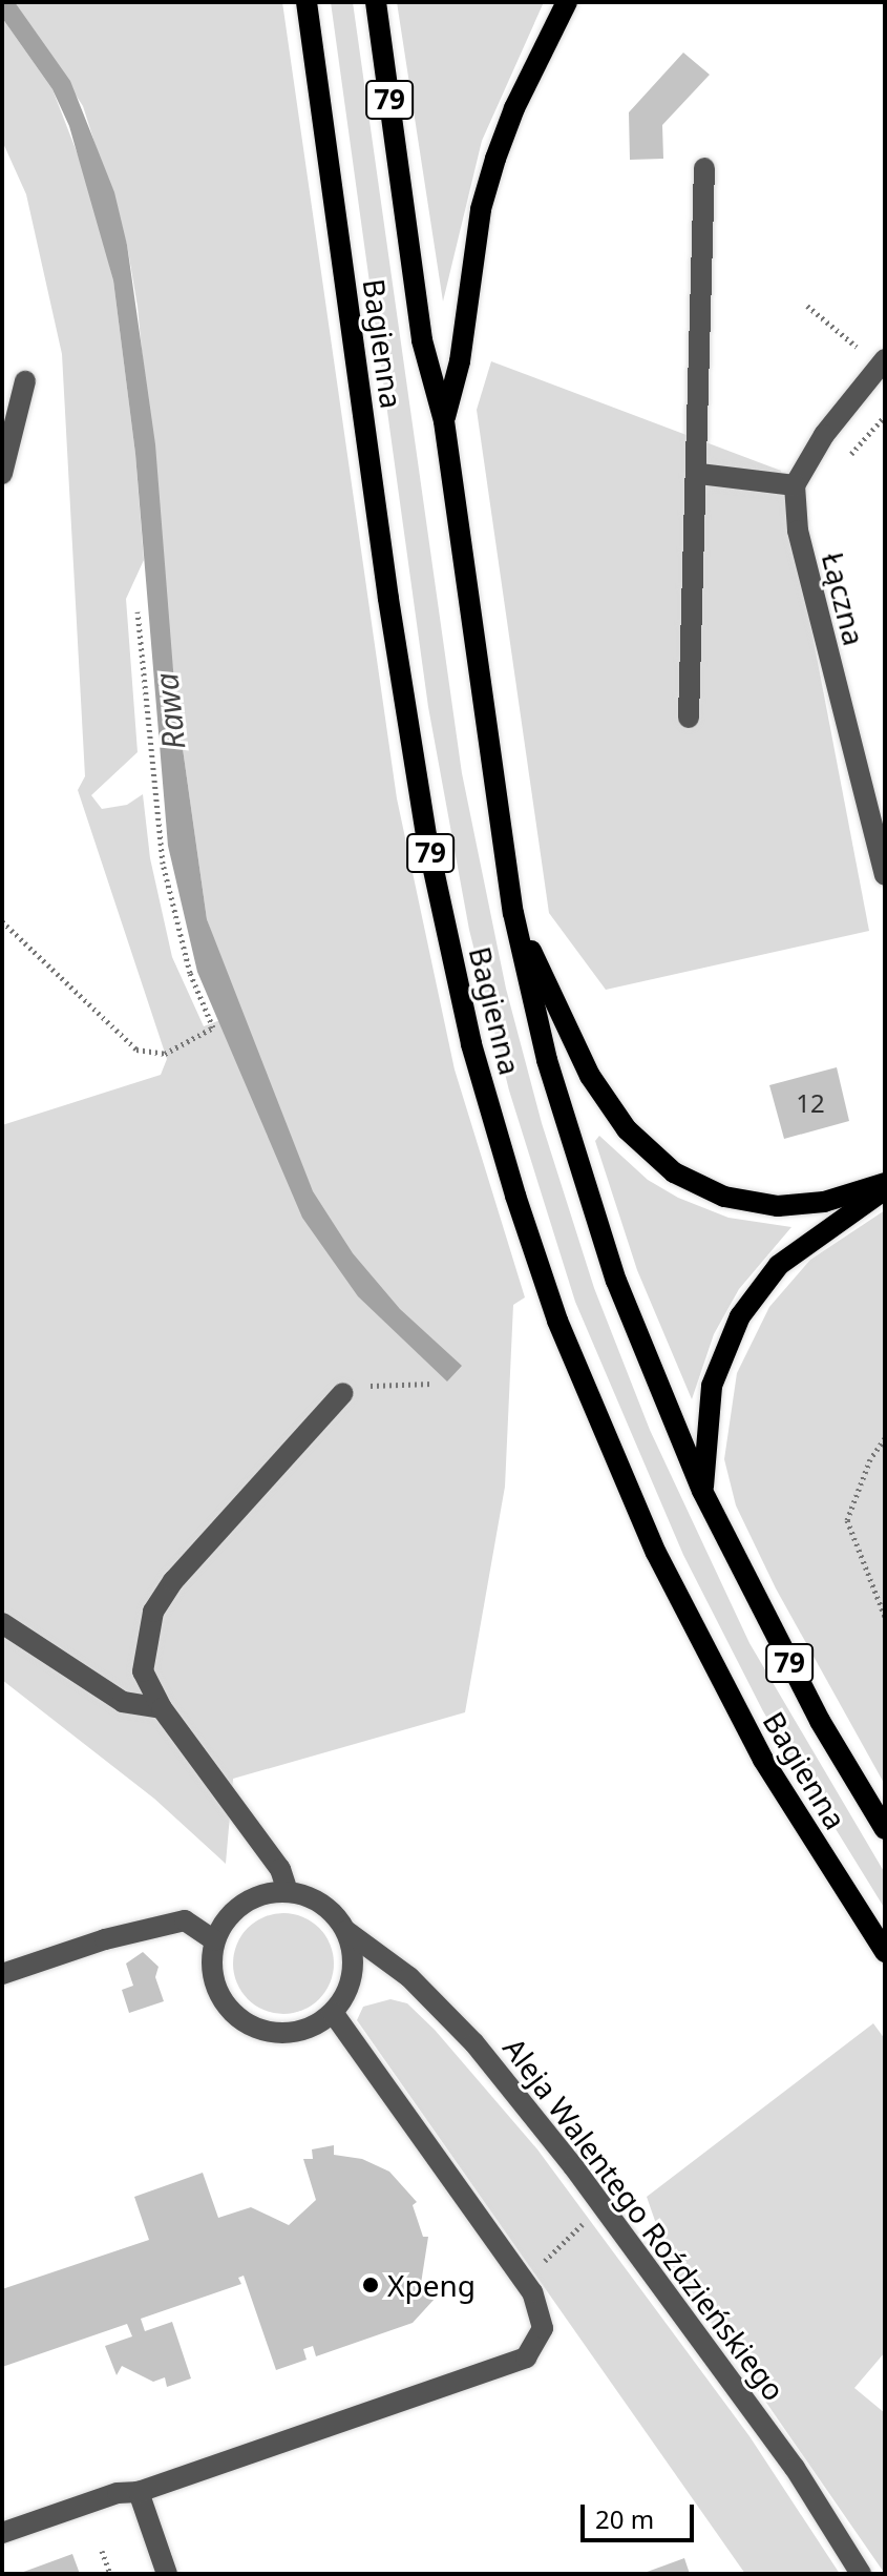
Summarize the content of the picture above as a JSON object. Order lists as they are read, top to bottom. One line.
{"streets":{"main road":["79","Bagienna"],"street":["Łączna","Aleja Walentego Roździeńskiego"]},"water":["Rawa"],"places":["Xpeng"],"house_numbers":["12"],"scale_bar":"20 m"}
